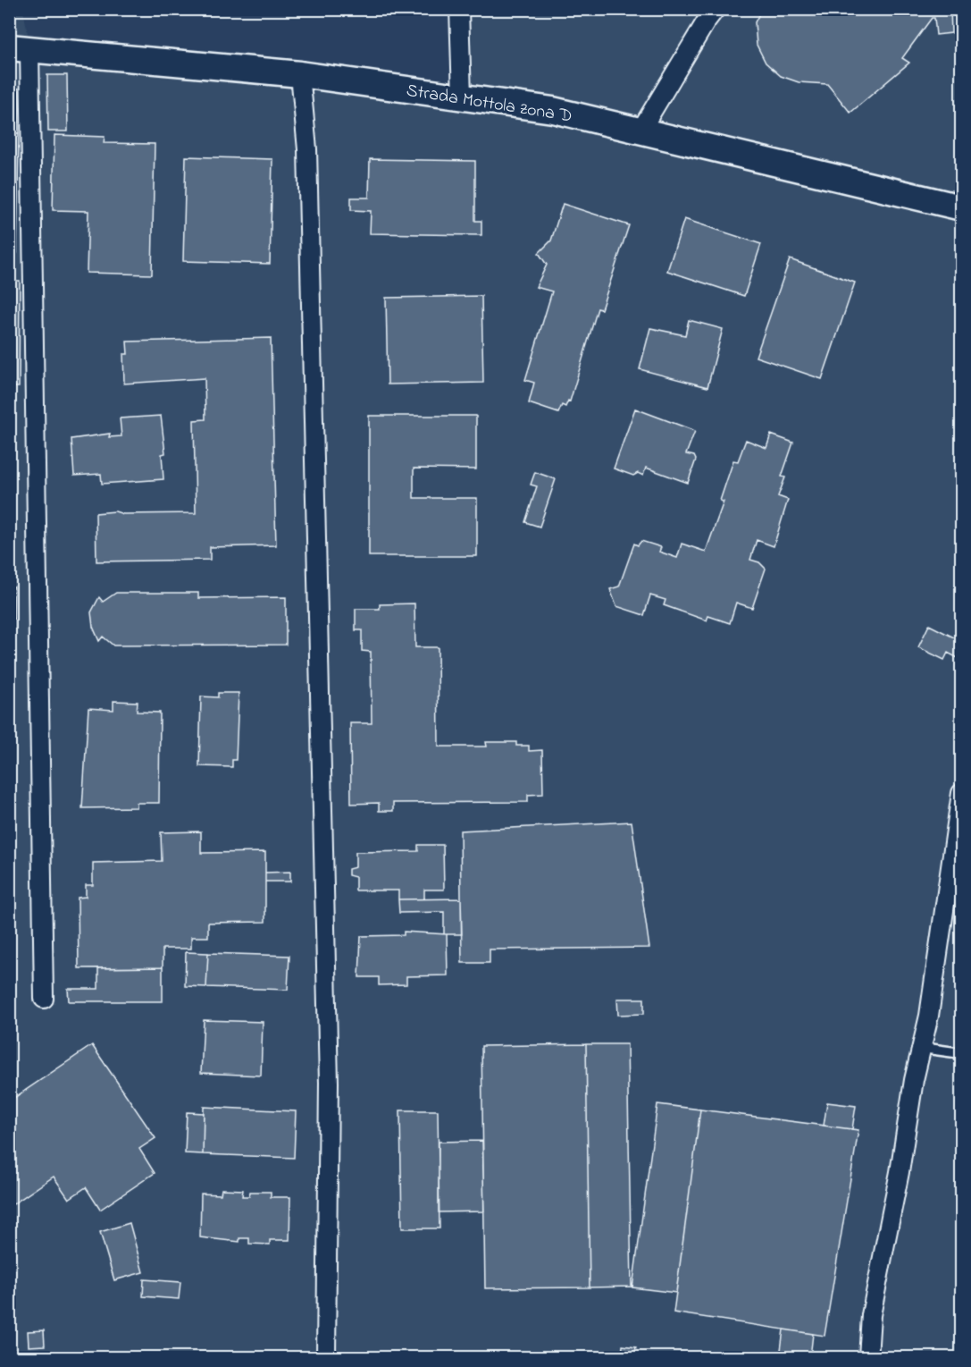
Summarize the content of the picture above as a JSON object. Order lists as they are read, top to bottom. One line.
{"streets":{"main road":["Strada Mottola zona D"]}}
